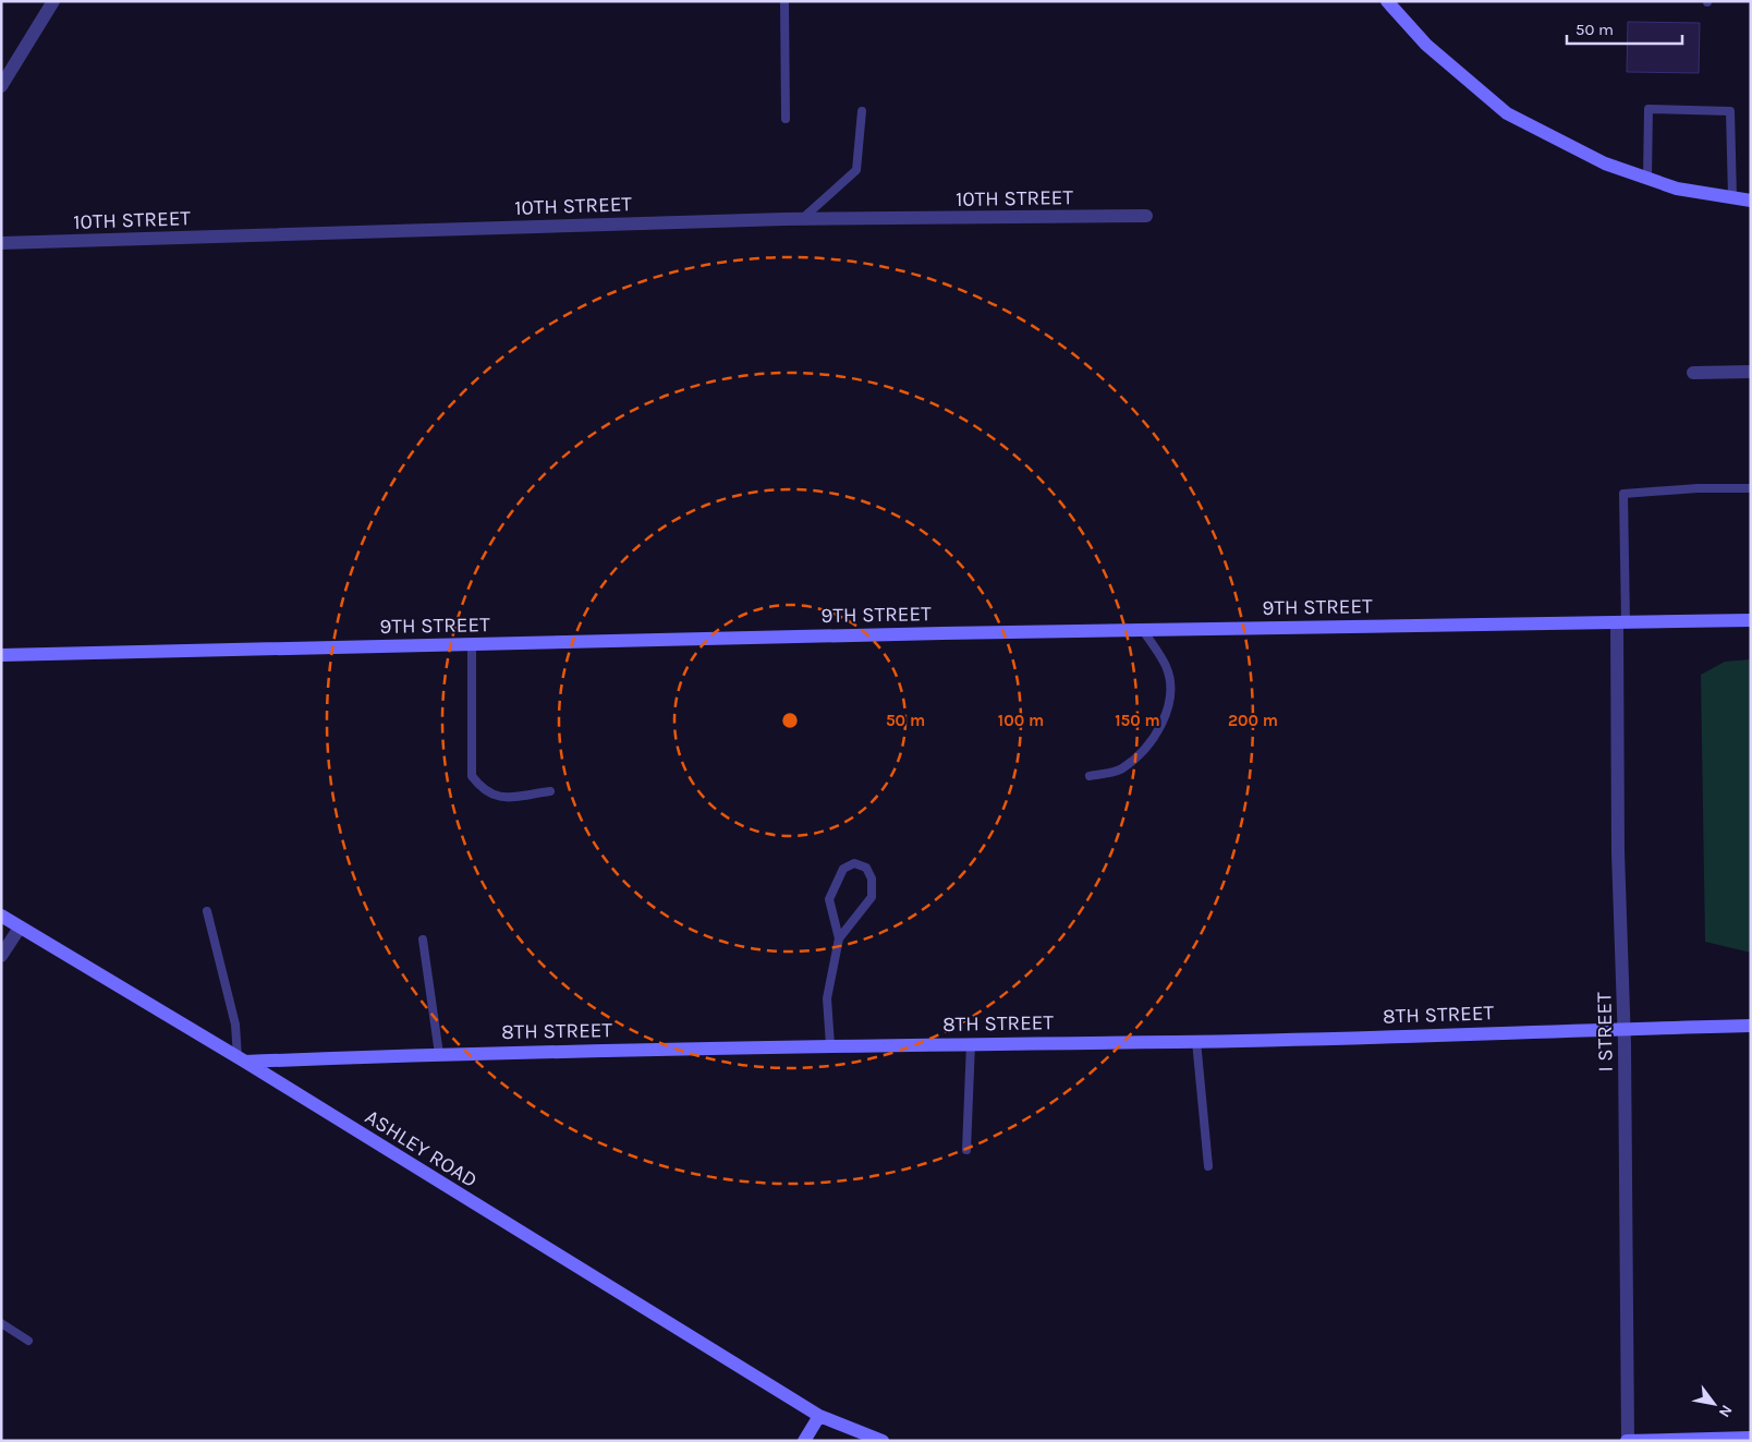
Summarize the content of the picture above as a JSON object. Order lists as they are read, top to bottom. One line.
{"streets":{"street":["10TH STREET","9TH STREET","8TH STREET","I STREET","ASHLEY ROAD"]},"crossings":[["9TH STREET","I STREET"],["8TH STREET","I STREET"],["8TH STREET","ASHLEY ROAD"]],"scale_bar":"50 m","north":"bottom right","rings":["50 m","100 m","150 m","200 m"]}
